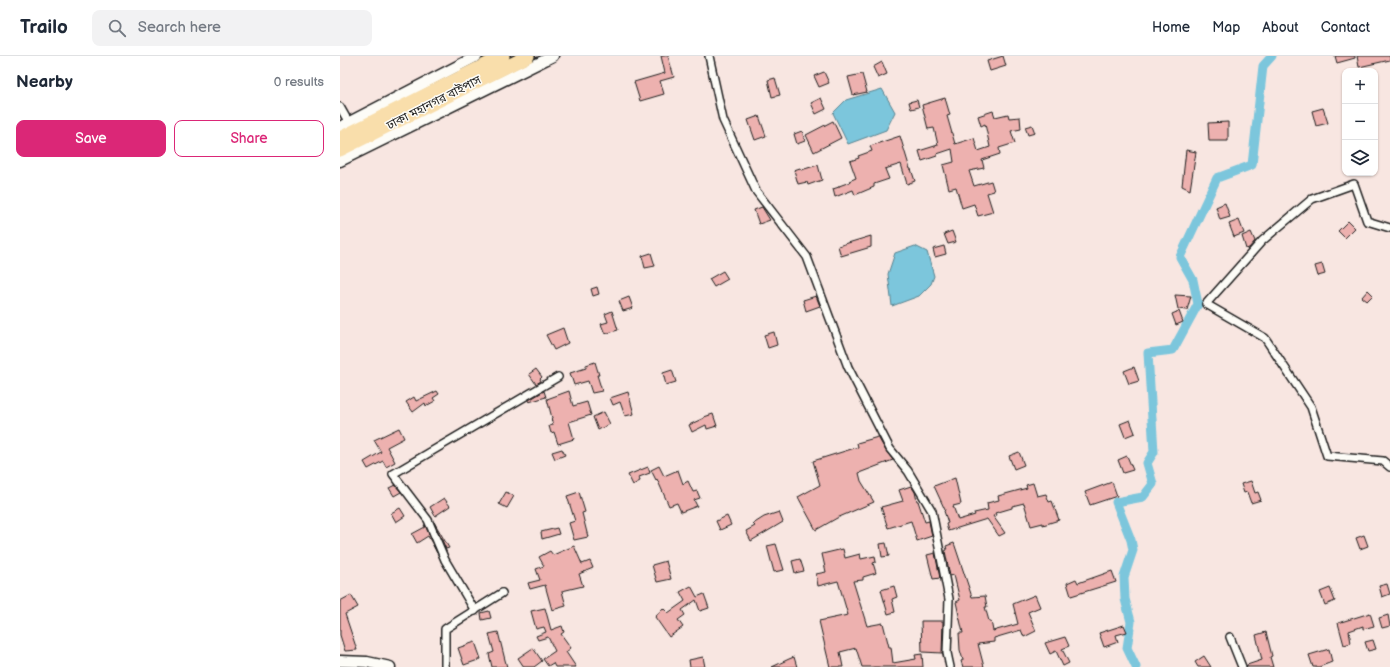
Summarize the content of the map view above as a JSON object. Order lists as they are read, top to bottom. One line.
{"streets":{"highway":["ঢাকা মহানগর বাইপাস"]},"page":{"header":"Trailo","search":"Search here","nav":["Home","Map","About","Contact"],"heading":["Nearby","0 results"],"map_buttons":["+","−"],"buttons":["Save","Share"]}}
